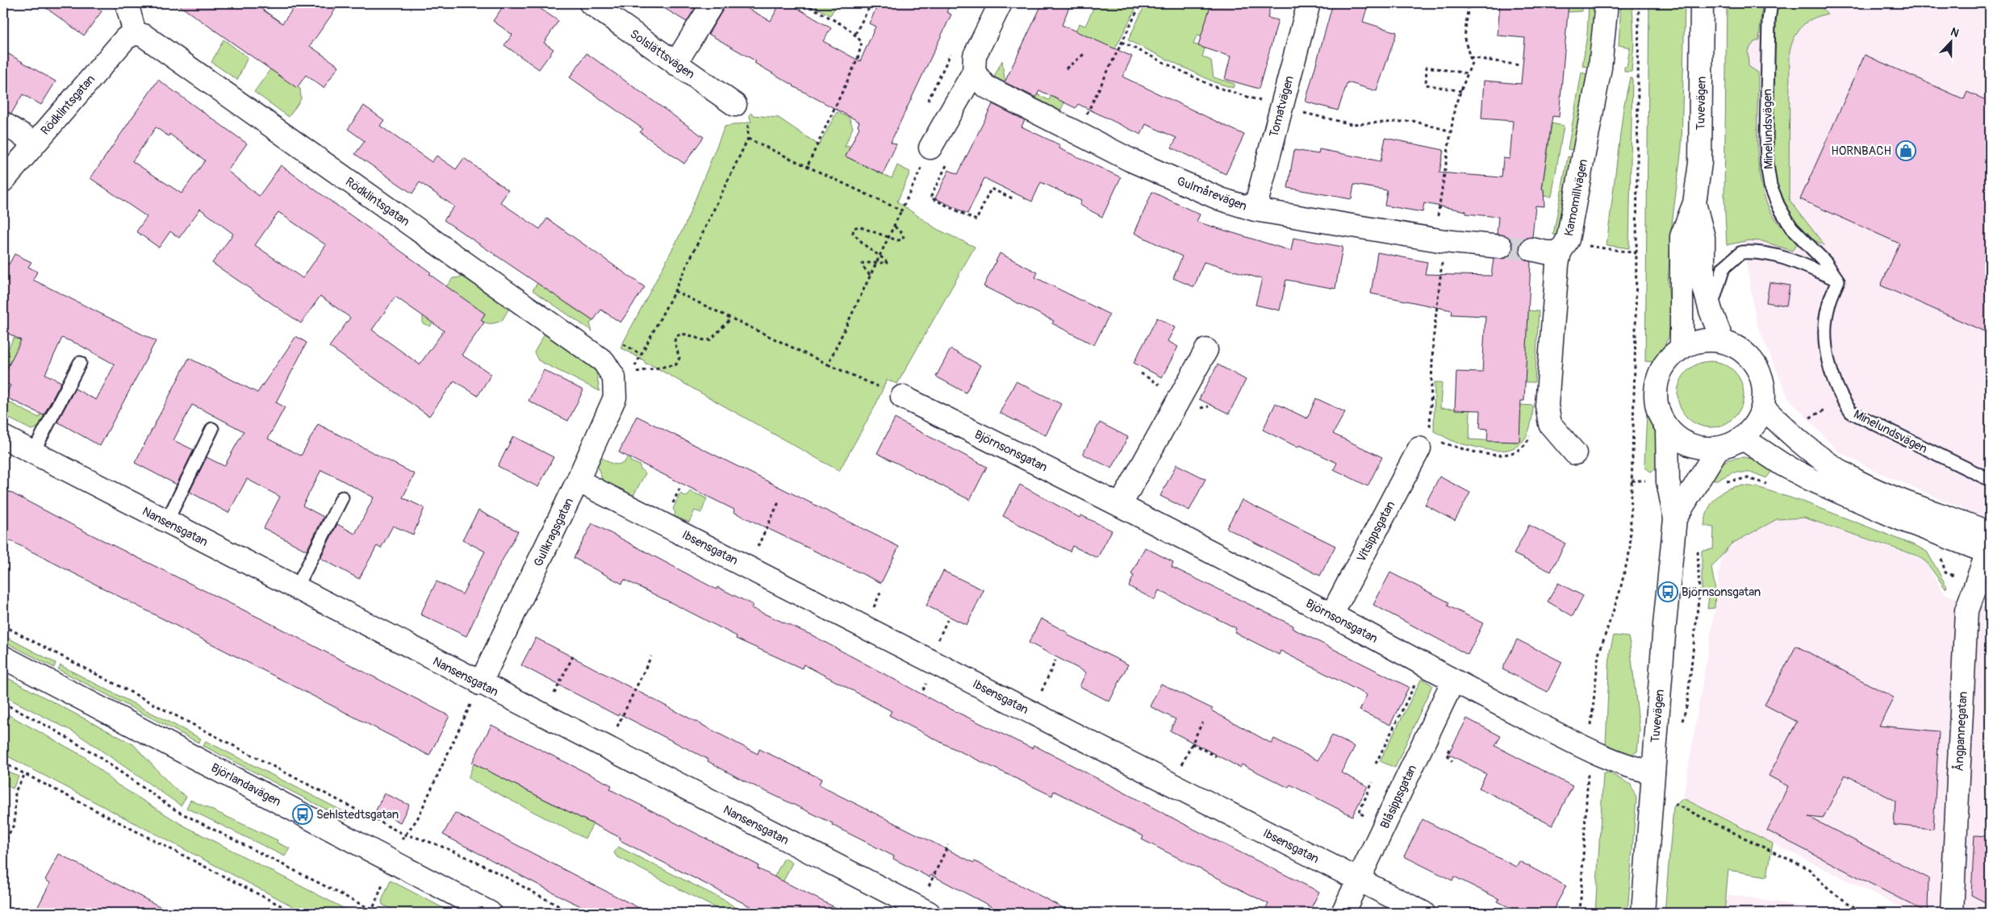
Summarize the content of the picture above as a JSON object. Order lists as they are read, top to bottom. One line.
{"streets":{"street":["Solslättsvägen","Tuvevägen","Rödklintsgatan","Tomatvägen","Gulmårevägen","Kamomillvägen","Björnsonsgatan","Nansensgatan","Vitsippsgatan","Gullkragsgatan","Ibsensgatan","Ångpannegatan","Björlandavägen","Blåsippsgatan"],"lane":["Minelundsvägen"]},"crossings":[["Tuvevägen","Björnsonsgatan"],["Rödklintsgatan","Gullkragsgatan"],["Tomatvägen","Gulmårevägen"],["Björnsonsgatan","Vitsippsgatan"],["Björnsonsgatan","Blåsippsgatan"],["Nansensgatan","Gullkragsgatan"],["Gullkragsgatan","Ibsensgatan"],["Ibsensgatan","Blåsippsgatan"]],"places":{"shop":["HORNBACH"],"bus stop":["Björnsonsgatan","Sehlstedtsgatan"]},"north":"top"}
